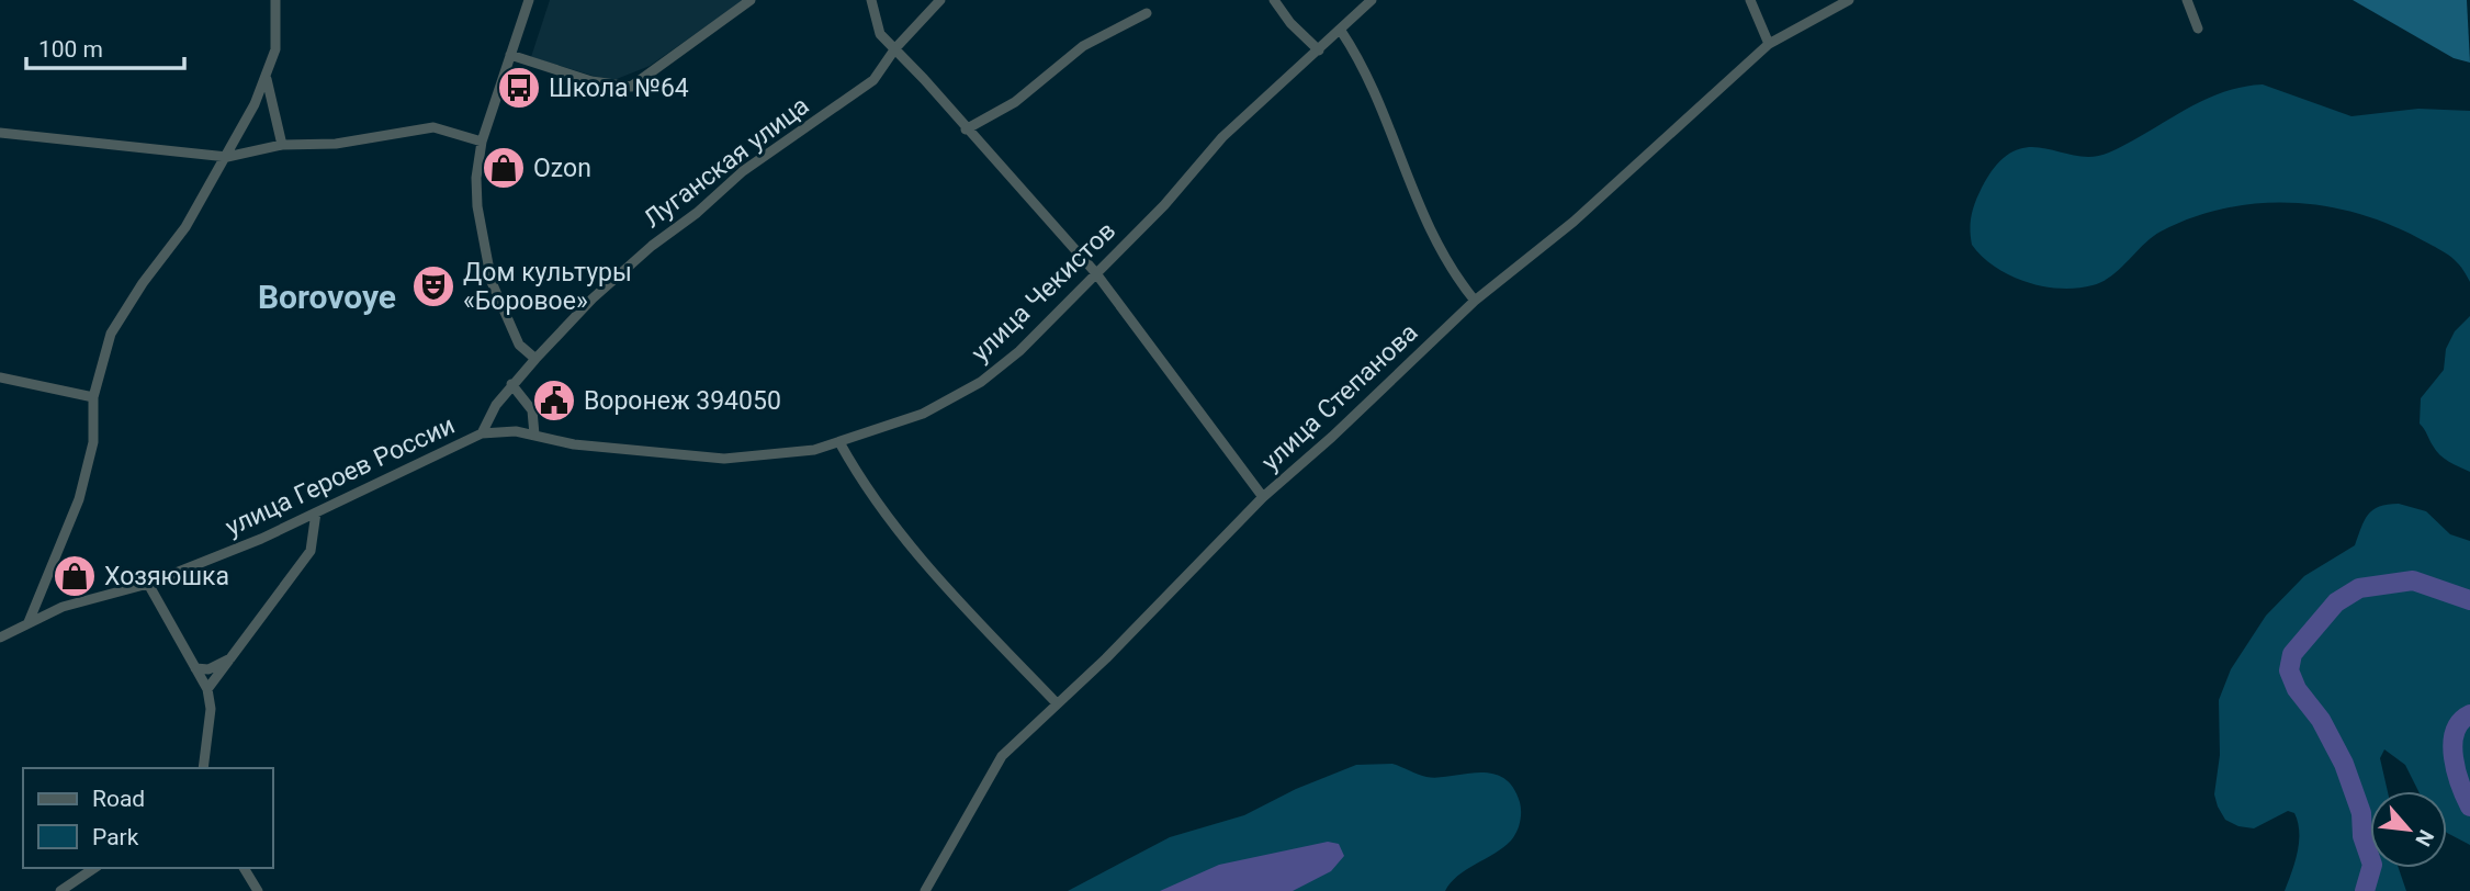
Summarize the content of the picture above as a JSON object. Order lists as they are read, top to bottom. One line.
{"streets":{"street":["Луганская улица","улица Чекистов","улица Степанова","улица Героев России"]},"crossings":[["Луганская улица","улица Героев России"],["улица Чекистов","улица Героев России"]],"districts":["Borovoye"],"places":{"bus stop":["Школа №64"],"shop":["Ozon","Хозяюшка"],"theatre":["Дом культуры «Боровое»"],"public building":["Воронеж 394050"]},"legend":["Road","Park"],"scale_bar":"100 m","north":"bottom right"}
